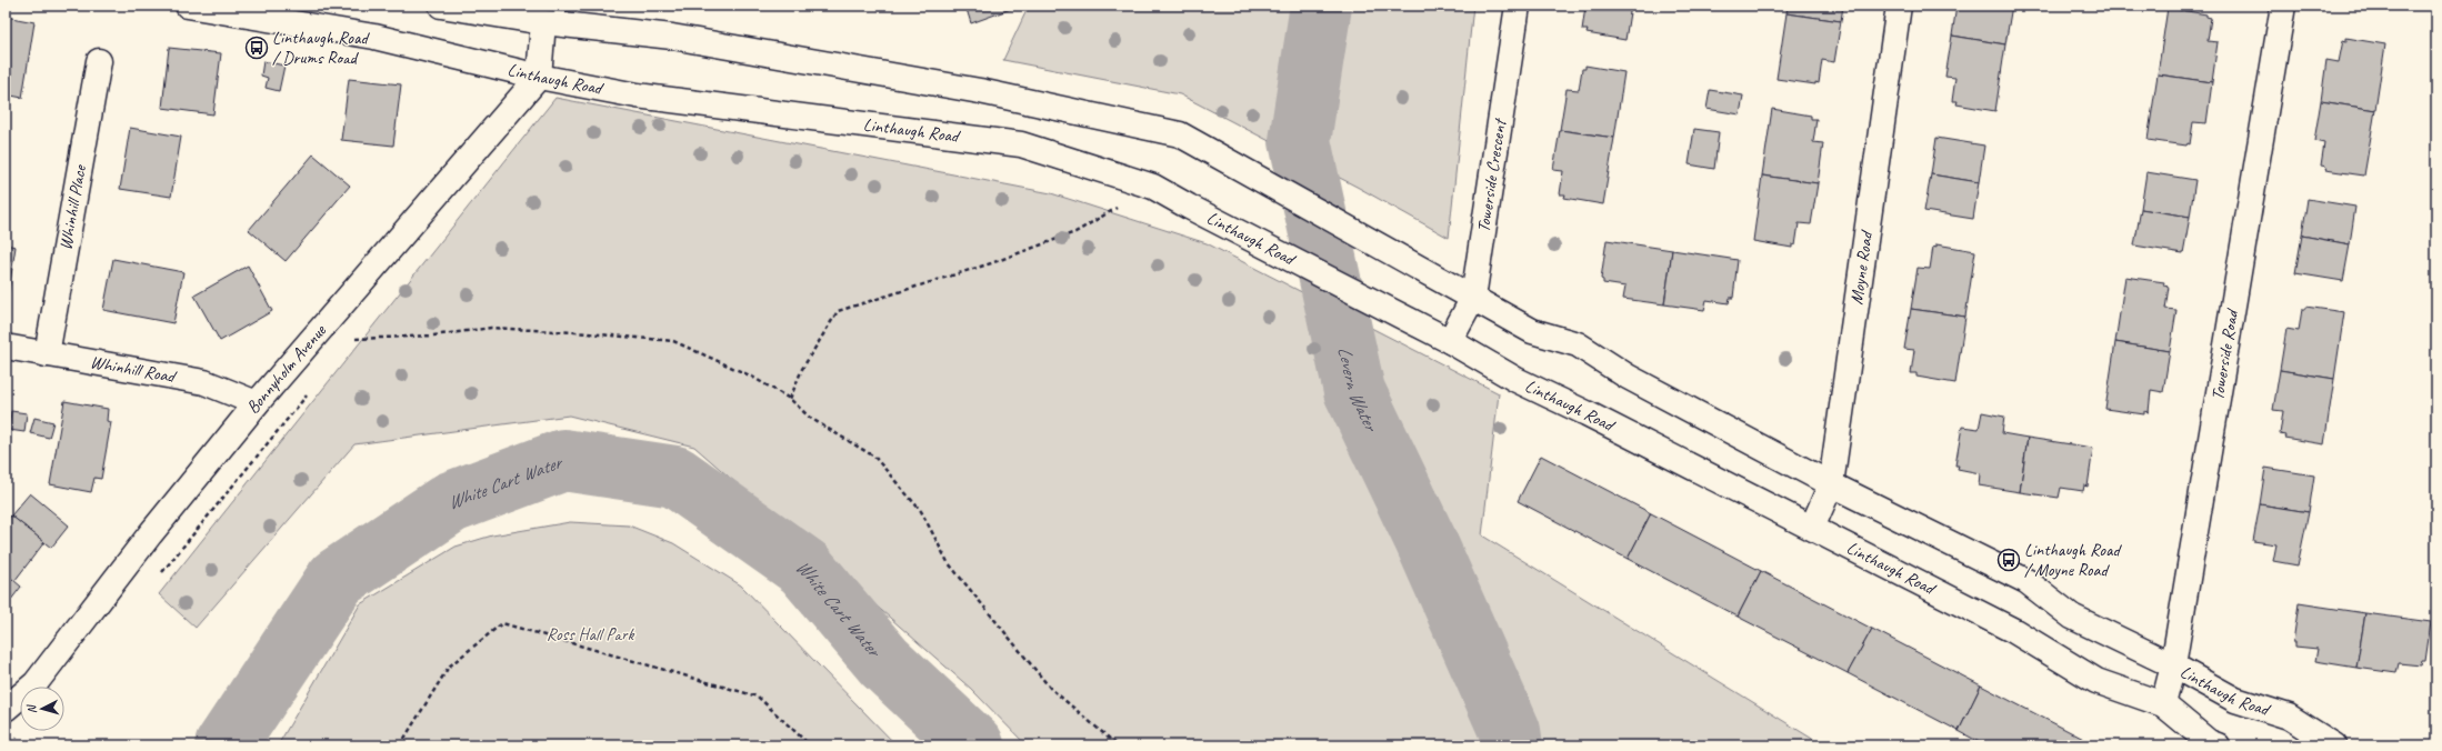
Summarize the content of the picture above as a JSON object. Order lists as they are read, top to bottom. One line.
{"streets":{"street":["Linthaugh Road","Towerside Crescent","Whinhill Place","Moyne Road","Towerside Road","Whinhill Road","Bonnyholm Avenue"]},"crossings":[["Linthaugh Road","Towerside Crescent"],["Linthaugh Road","Moyne Road"],["Linthaugh Road","Towerside Road"],["Linthaugh Road","Bonnyholm Avenue"],["Whinhill Place","Whinhill Road"],["Whinhill Road","Bonnyholm Avenue"]],"water":["Levern Water","White Cart Water"],"parks":["Ross Hall Park"],"places":{"bus stop":["Linthaugh Road / Drums Road","Linthaugh Road / Moyne Road"]},"north":"left"}
